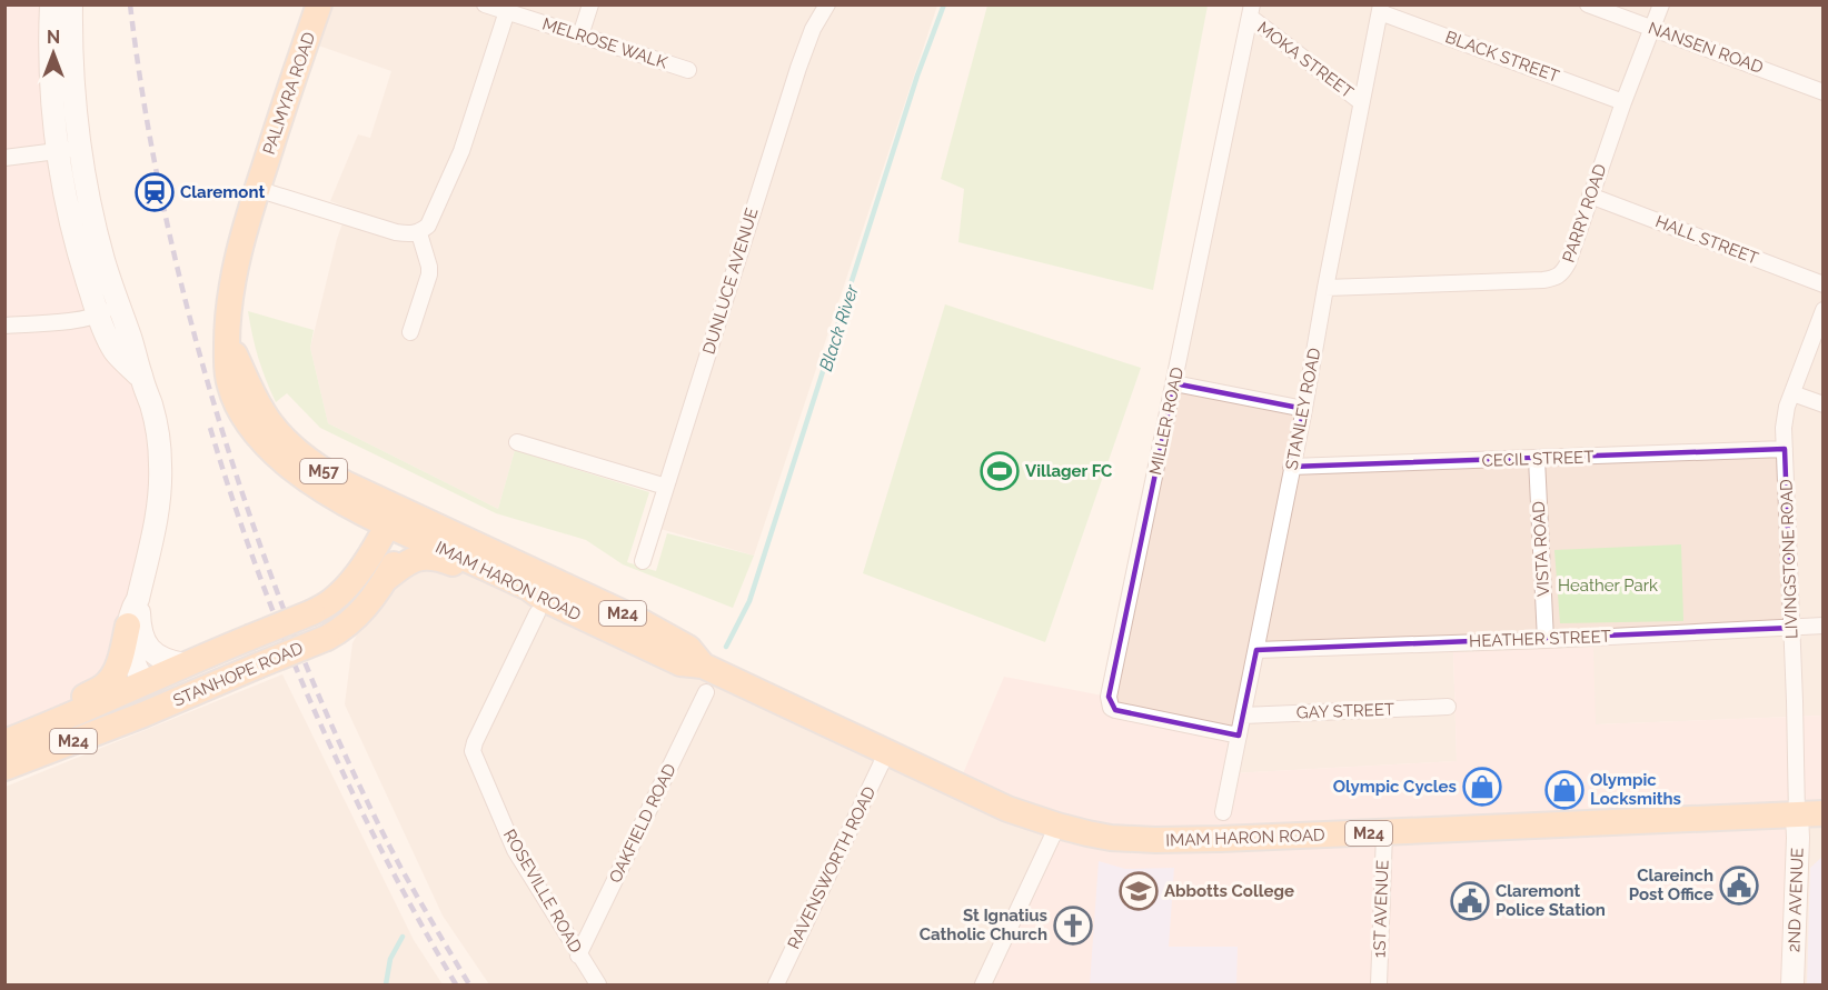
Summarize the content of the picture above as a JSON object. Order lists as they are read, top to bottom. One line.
{"streets":{"main road":["PALMYRA ROAD","M57","IMAM HARON ROAD","M24","STANHOPE ROAD"],"street":["MELROSE WALK","NANSEN ROAD","BLACK STREET","MOKA STREET","PARRY ROAD","HALL STREET","DUNLUCE AVENUE","STANLEY ROAD","MILLER ROAD","CECIL STREET","VISTA ROAD","LIVINGSTONE ROAD","HEATHER STREET","GAY STREET","OAKFIELD ROAD","RAVENSWORTH ROAD","ROSEVILLE ROAD","2ND AVENUE","1ST AVENUE"]},"crossings":[["NANSEN ROAD","PARRY ROAD"],["BLACK STREET","PARRY ROAD"],["BLACK STREET","STANLEY ROAD"],["MOKA STREET","STANLEY ROAD"],["MOKA STREET","MILLER ROAD"],["PALMYRA ROAD","IMAM HARON ROAD"],["PALMYRA ROAD","STANHOPE ROAD"],["PARRY ROAD","HALL STREET"],["PARRY ROAD","STANLEY ROAD"],["STANLEY ROAD","MILLER ROAD"],["STANLEY ROAD","CECIL STREET"],["STANLEY ROAD","HEATHER STREET"],["STANLEY ROAD","GAY STREET"],["CECIL STREET","VISTA ROAD"],["CECIL STREET","LIVINGSTONE ROAD"],["VISTA ROAD","HEATHER STREET"],["LIVINGSTONE ROAD","IMAM HARON ROAD"],["LIVINGSTONE ROAD","HEATHER STREET"],["LIVINGSTONE ROAD","2ND AVENUE"],["IMAM HARON ROAD","STANHOPE ROAD"],["IMAM HARON ROAD","RAVENSWORTH ROAD"],["IMAM HARON ROAD","ROSEVILLE ROAD"],["IMAM HARON ROAD","2ND AVENUE"],["IMAM HARON ROAD","1ST AVENUE"],["OAKFIELD ROAD","ROSEVILLE ROAD"]],"water":["Black River"],"parks":["Heather Park"],"places":{"station":["Claremont"],"sports":["Villager FC"],"shop":["Olympic Cycles","Olympic Locksmiths"],"public building":["Clareinch Post Office","Claremont Police Station"],"school or university":["Abbotts College"],"church":["St Ignatius Catholic Church"]},"north":"top"}
